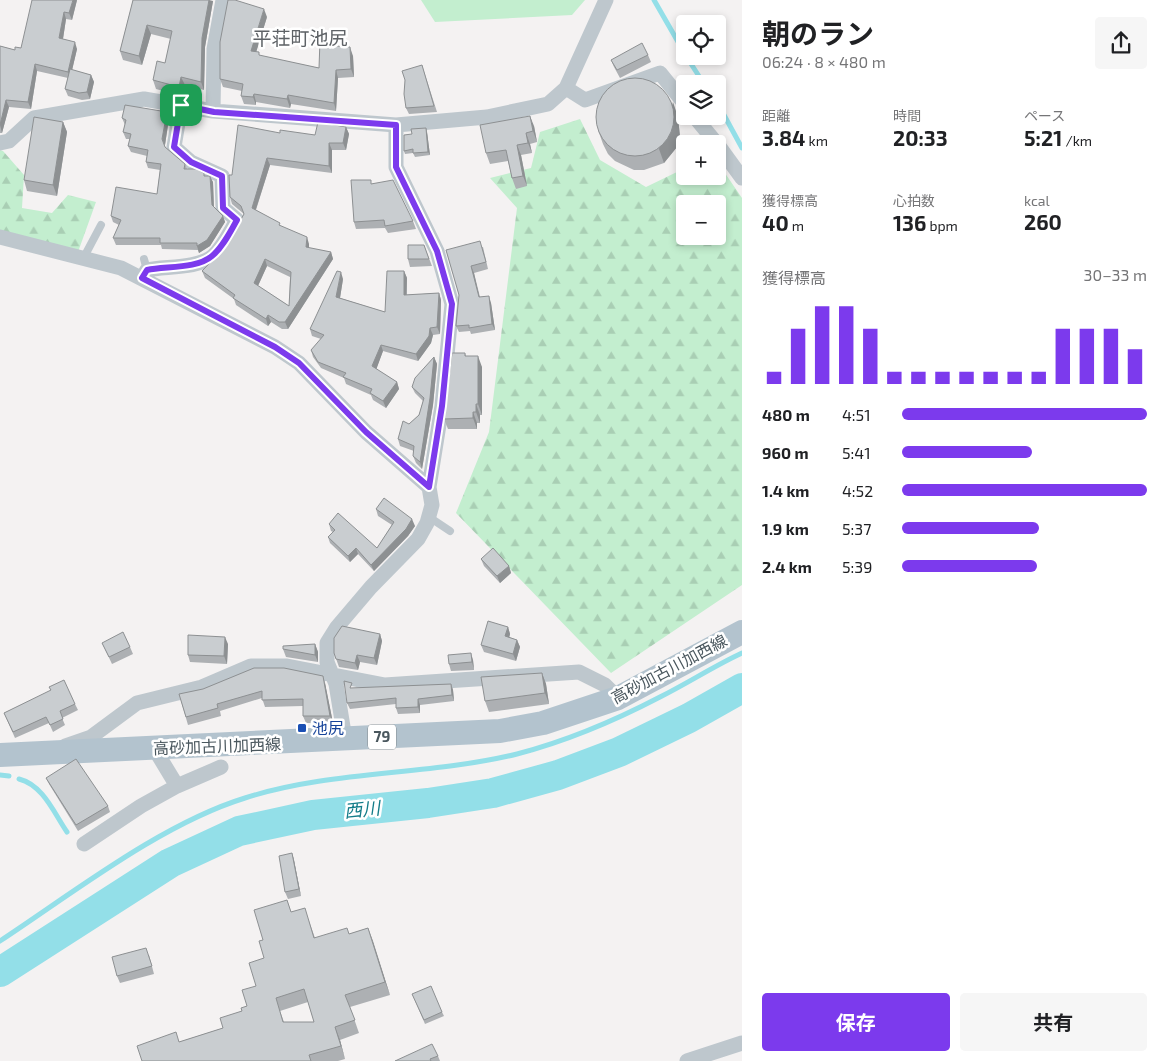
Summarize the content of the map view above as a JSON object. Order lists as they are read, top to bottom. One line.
{"streets":{"main road":["高砂加古川加西線","79"]},"districts":["平荘町池尻"],"water":["西川"],"places":{"transit":["池尻"]},"page":{"heading":["朝のラン","06:24 · 8 × 480 m"],"map_buttons":["+","−"],"stats":[["距離","3.84 km"],["時間","20:33"],["ペース","5:21 /km"],["獲得標高","40 m"],["心拍数","136 bpm"],["kcal","260"]],"chart":["獲得標高","30–33 m"],"list":[{"name":"480 m","note":"4:51"},{"name":"960 m","note":"5:41"},{"name":"1.4 km","note":"4:52"},{"name":"1.9 km","note":"5:37"},{"name":"2.4 km","note":"5:39"}],"buttons":["保存","共有"]}}
